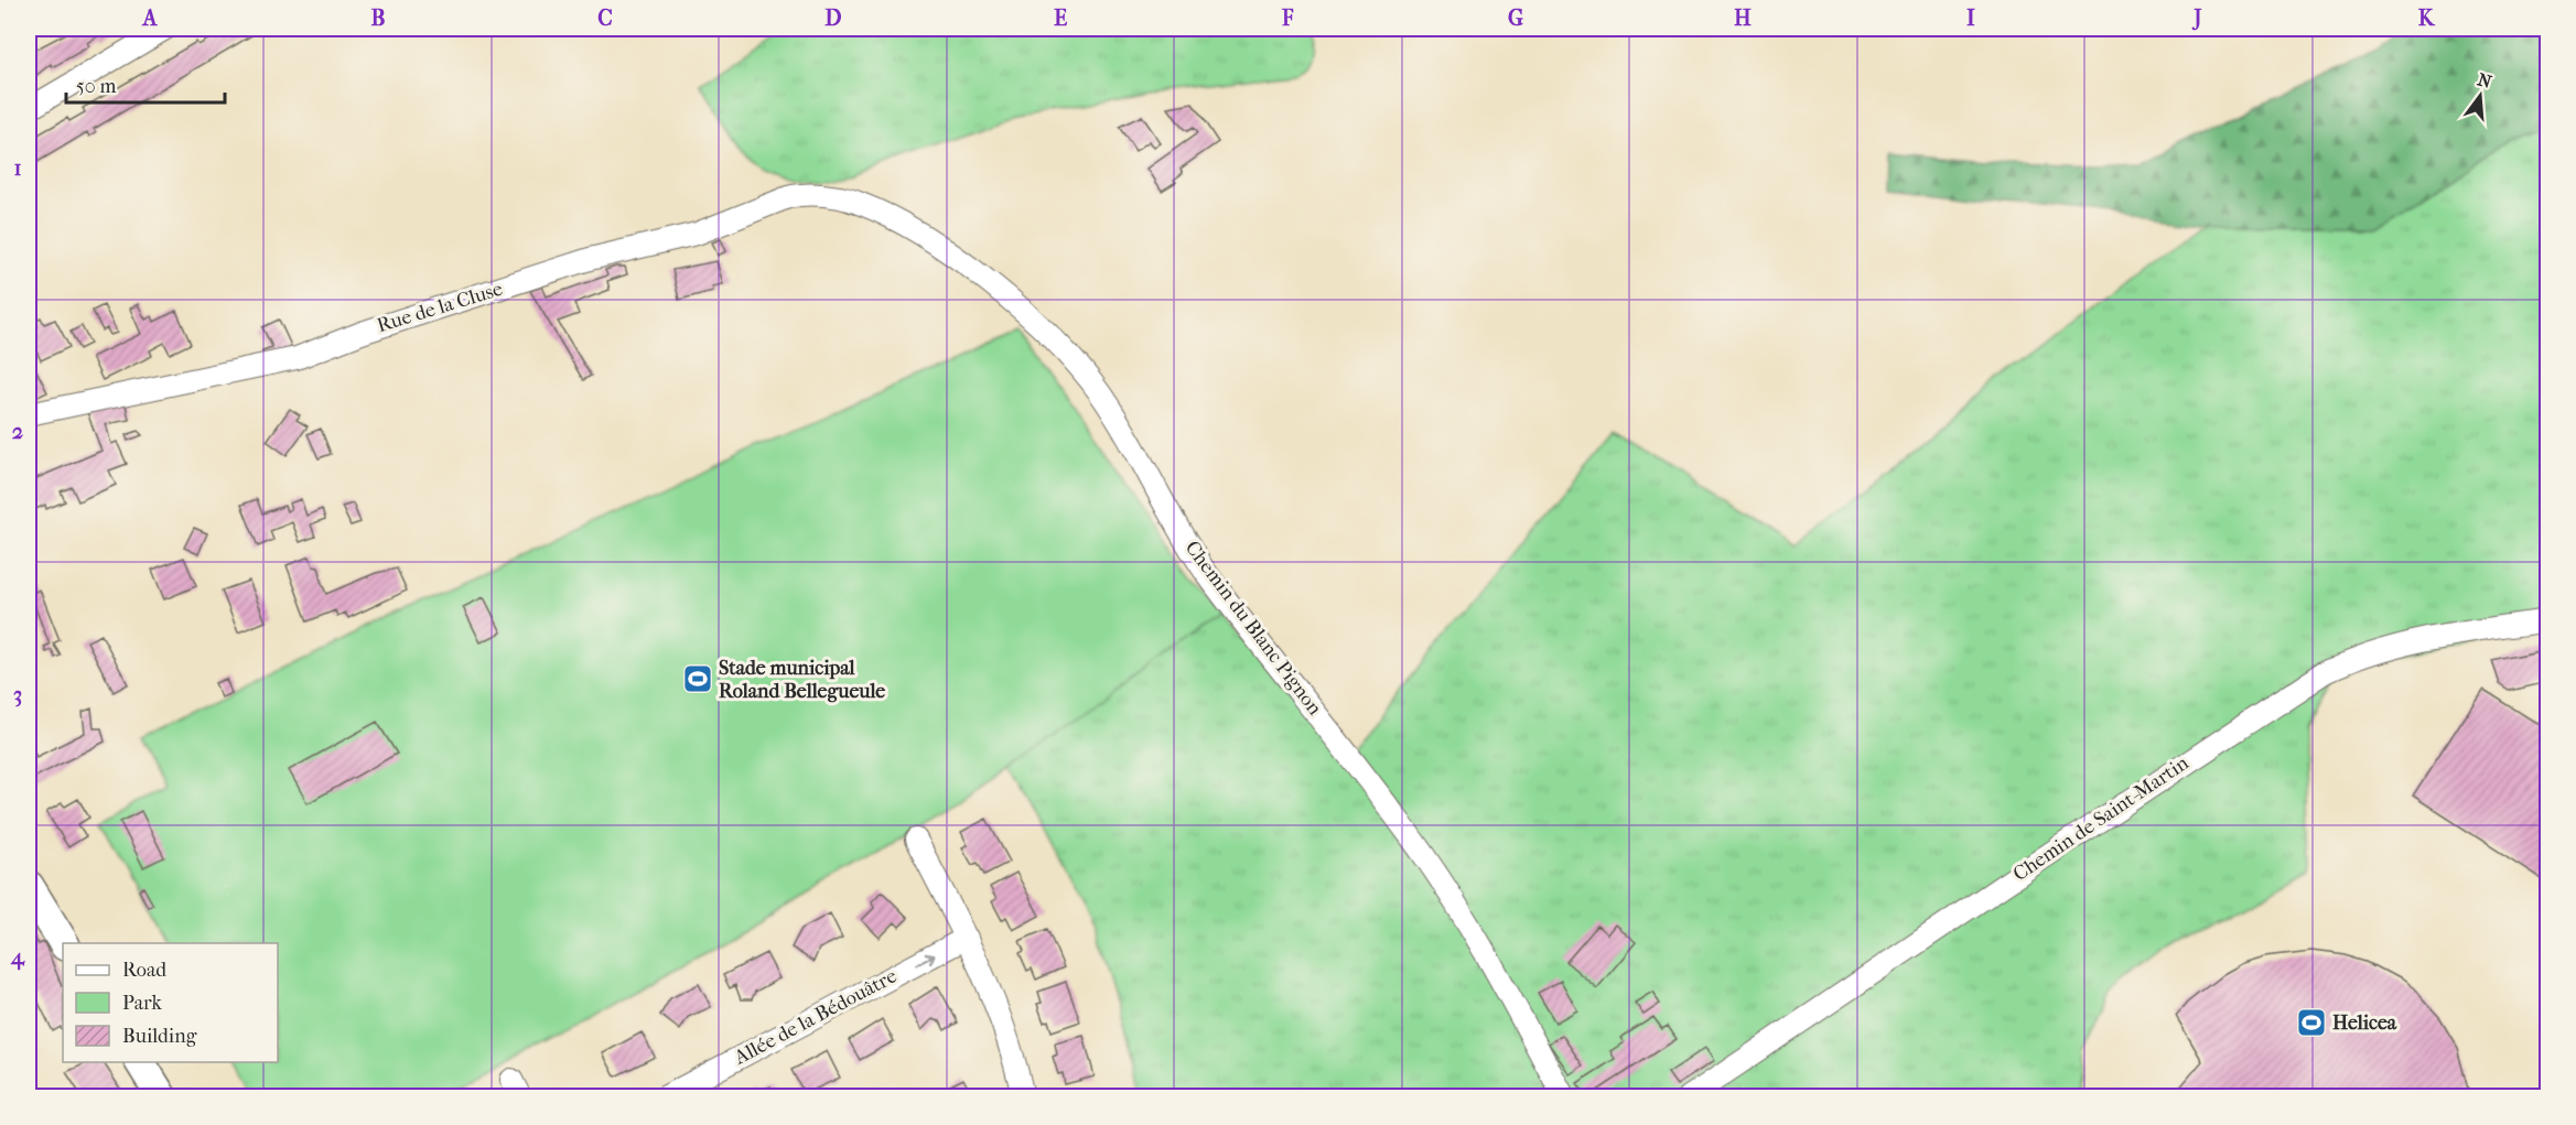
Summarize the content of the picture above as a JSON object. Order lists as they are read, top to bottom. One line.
{"streets":{"street":["Rue de la Cluse","Chemin du Blanc Pignon","Chemin de Saint-Martin","Allée de la Bédouâtre"]},"crossings":[["Rue de la Cluse","Chemin du Blanc Pignon"]],"one_way":["Allée de la Bédouâtre"],"places":{"sports":["Stade municipal Roland Bellegueule","Helicea"]},"legend":["Road","Park","Building"],"scale_bar":"50 m","north":"top","grid":{"columns":["A","B","C","D","E","F","G","H","I","J","K"],"rows":["1","2","3","4"]}}
